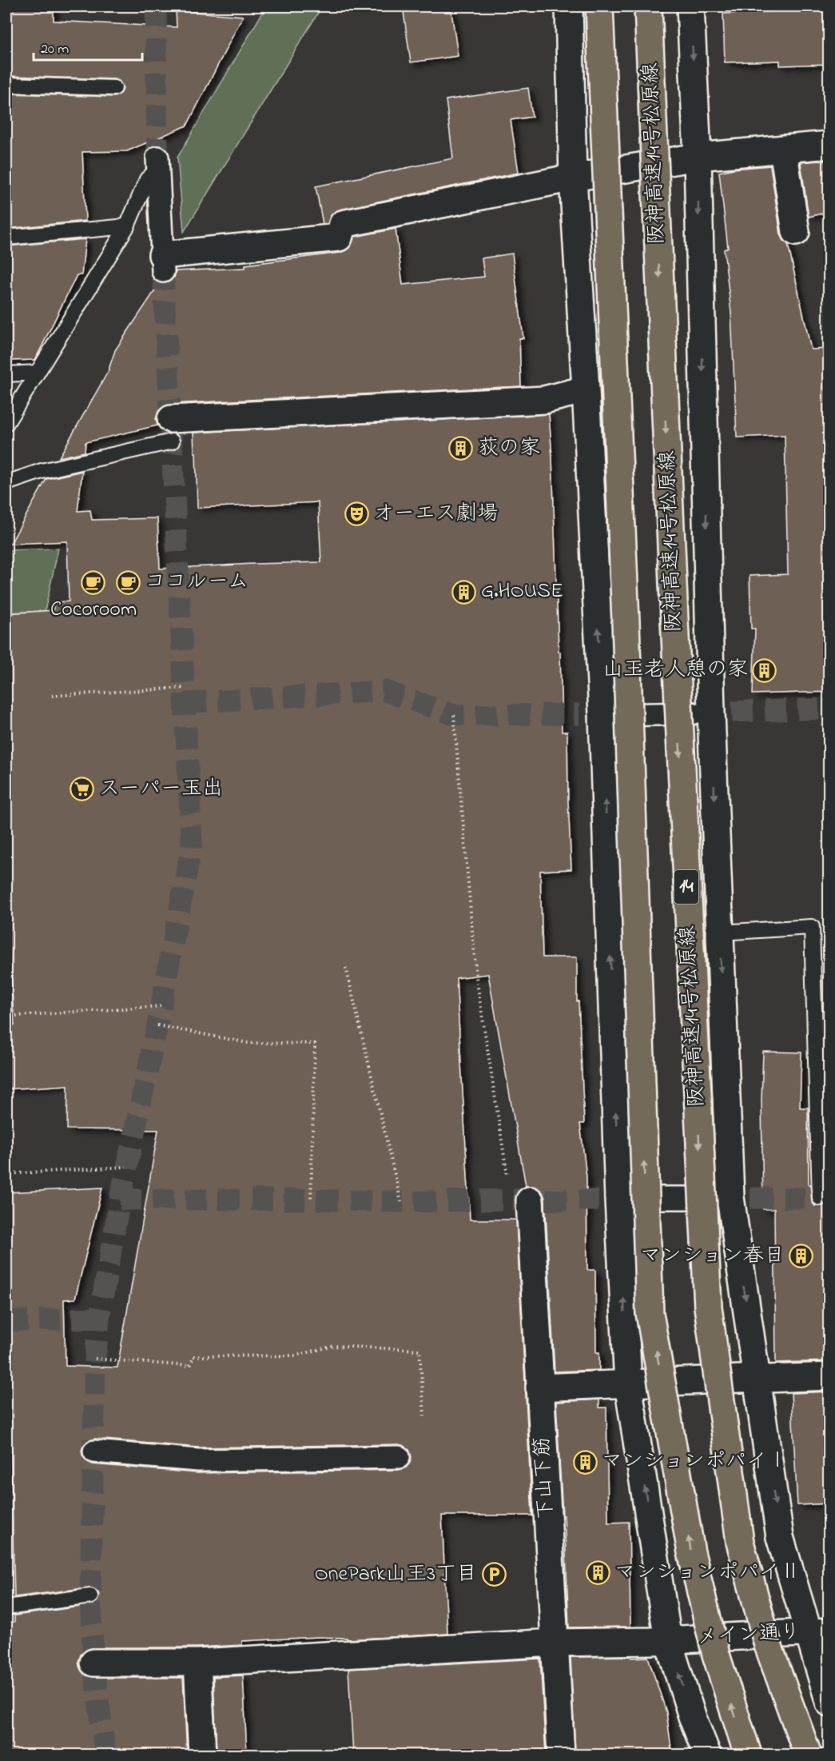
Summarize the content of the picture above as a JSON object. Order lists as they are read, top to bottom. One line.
{"streets":{"highway":["阪神高速14号松原線","14"],"street":["下山下筋","メイン通り"]},"crossings":[["下山下筋","メイン通り"]],"places":{"building":["荻の家","G.HOUSE","山王老人憩の家","マンション春日","マンションポパイⅠ","マンションポパイⅡ"],"theatre":["オーエス劇場"],"cafe":["ココルーム","Cocoroom"],"supermarket":["スーパー玉出"],"parking":["OnePark山王3丁目"]},"scale_bar":"20 m"}
